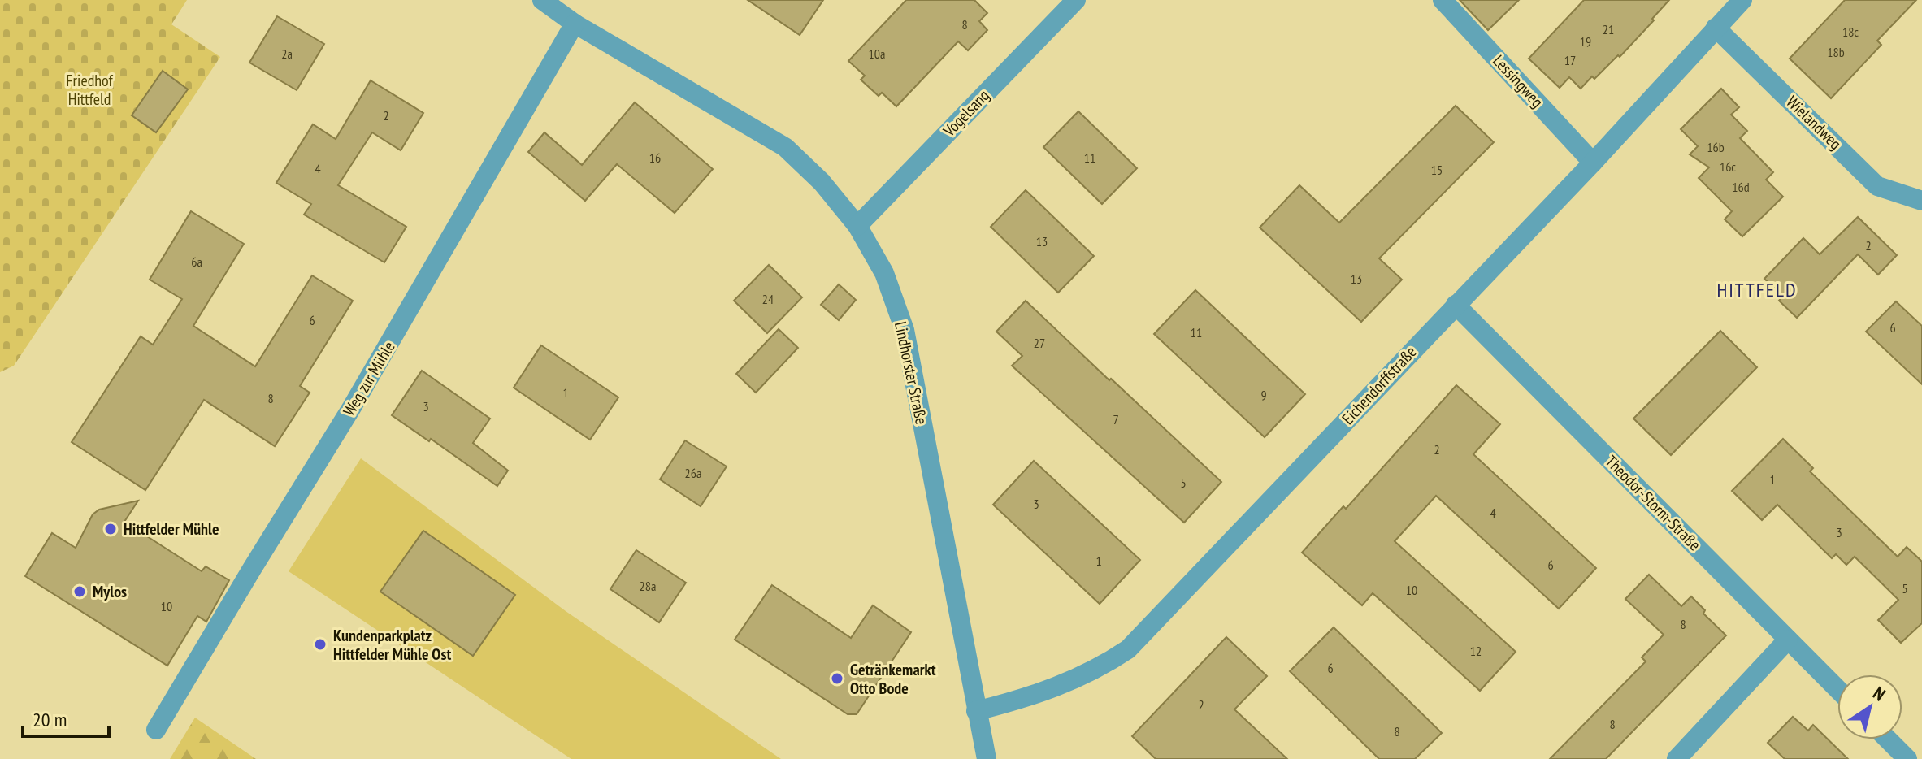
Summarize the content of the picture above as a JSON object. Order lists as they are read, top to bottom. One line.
{"streets":{"street":["Lessingweg","Vogelsang","Wielandweg","Lindhorster Straße","Weg zur Mühle","Eichendorffstraße","Theodor-Storm-Straße"]},"crossings":[["Lessingweg","Eichendorffstraße"],["Vogelsang","Lindhorster Straße"],["Wielandweg","Eichendorffstraße"],["Lindhorster Straße","Weg zur Mühle"],["Lindhorster Straße","Eichendorffstraße"],["Eichendorffstraße","Theodor-Storm-Straße"]],"districts":["HITTFELD"],"parks":["Friedhof Hittfeld"],"places":["Hittfelder Mühle","Mylos","Kundenparkplatz Hittfelder Mühle Ost","Getränkemarkt Otto Bode"],"house_numbers":["8","21","18c","19","18b","2a","10a","17","2","16b","16","11","16c","4","15","16d","13","2","6a","13","24","6","6","11","27","1","9","8","3","7","2","26a","1","5","3","4","3","1","6","28a","5","10","10","8","12","6","2","8","8"],"scale_bar":"20 m","north":"top right"}
